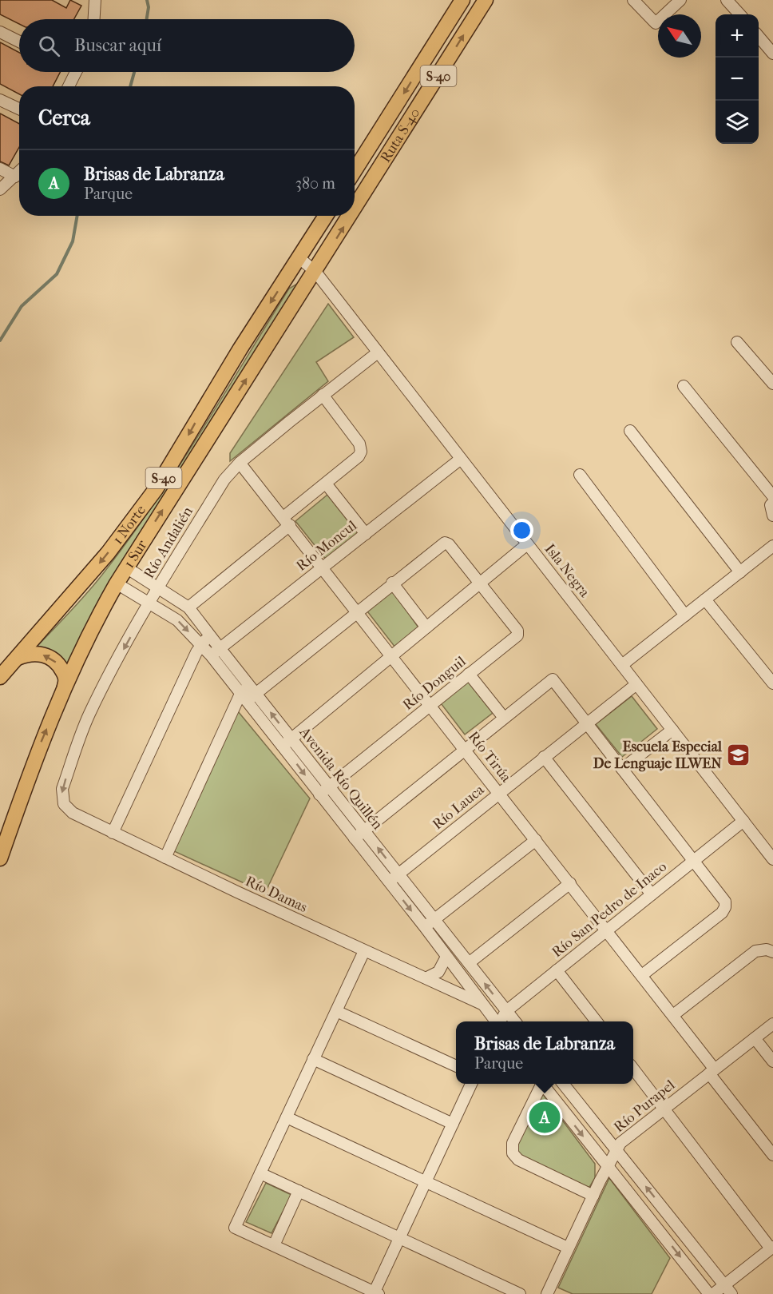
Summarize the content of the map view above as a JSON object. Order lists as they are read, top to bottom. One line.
{"streets":{"main road":["S-40","Ruta S-40","1 Norte","1 Sur"],"street":["Río Andalién","Río Moncul","Isla Negra","Río Donguil","Río Tirúa","Avenida Río Quillén","Río Lauca","Río Damas","Río San Pedro de Inaco","Río Purapel"]},"crossings":[["S-40","1 Norte"],["S-40","Isla Negra"],["Ruta S-40","1 Sur"],["Ruta S-40","Isla Negra"],["1 Norte","Isla Negra"],["Río Andalién","Isla Negra"],["Río Andalién","Río Tirúa"],["Río Andalién","Avenida Río Quillén"],["Río Andalién","Río Damas"],["Río Moncul","Isla Negra"],["Río Moncul","Río Tirúa"],["Río Moncul","Avenida Río Quillén"],["1 Sur","Isla Negra"],["1 Sur","Avenida Río Quillén"],["Isla Negra","Río Lauca"],["Isla Negra","Río San Pedro de Inaco"],["Río Donguil","Río Tirúa"],["Río Donguil","Avenida Río Quillén"],["Río Tirúa","Río Lauca"],["Río Tirúa","Río San Pedro de Inaco"],["Río Tirúa","Río Purapel"],["Avenida Río Quillén","Río Lauca"],["Avenida Río Quillén","Río Damas"],["Avenida Río Quillén","Río San Pedro de Inaco"]],"one_way":["1 Norte","1 Sur"],"places":{"school or university":["Escuela Especial De Lenguaje ILWEN"]},"north":"top left","page":{"map_buttons":["+","−"],"search":"Buscar aquí","heading":"Cerca","list":[{"mark":"A","name":"Brisas de Labranza","note":"Parque","value":"380 m"}],"popup":["Brisas de Labranza","Parque"],"pins":"A"}}
